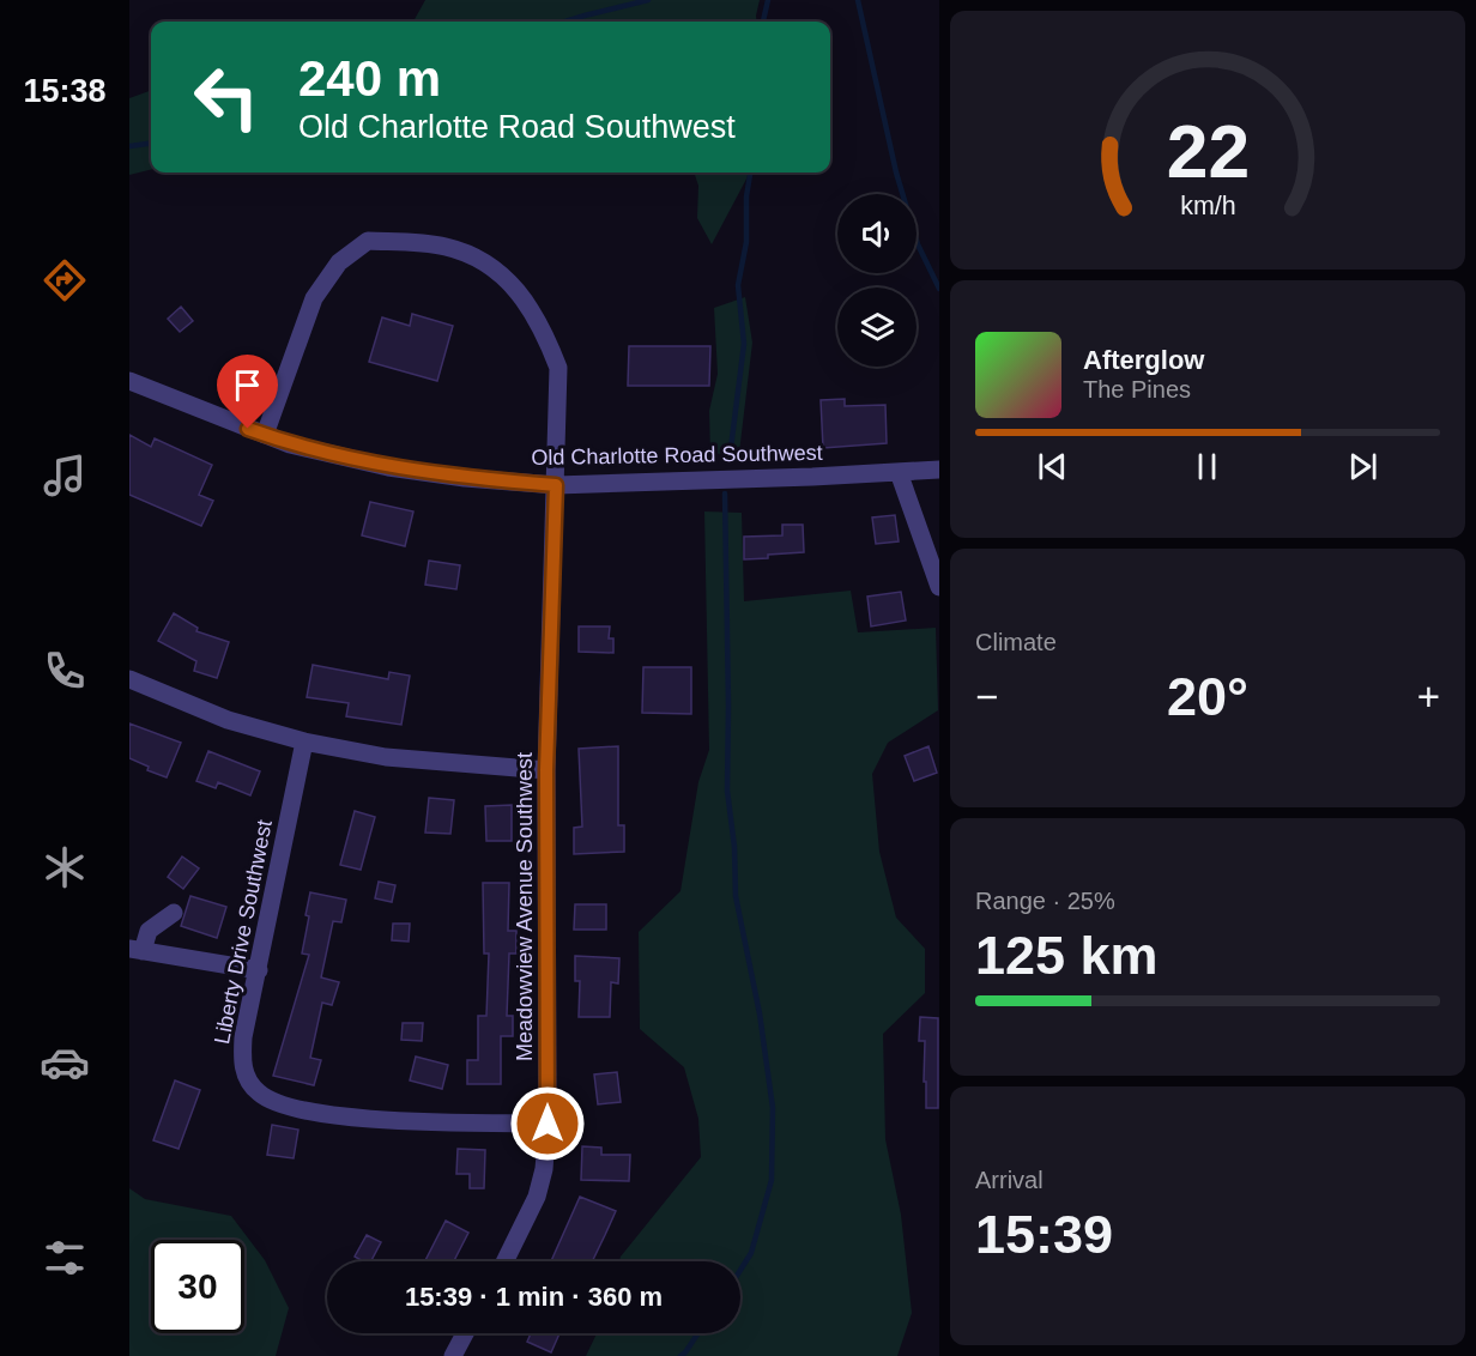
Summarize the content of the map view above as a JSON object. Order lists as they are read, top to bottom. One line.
{"streets":{"street":["Old Charlotte Road Southwest","Meadowview Avenue Southwest","Liberty Drive Southwest"]},"crossings":[["Old Charlotte Road Southwest","Meadowview Avenue Southwest"],["Meadowview Avenue Southwest","Liberty Drive Southwest"]],"page":{"tabs":"15:38","turn":["240 m","Old Charlotte Road Southwest"],"song":["Afterglow","The Pines"],"tile":["Climate",["Range · 25%","125 km"],["Arrival","15:39"]],"heat":["−","20°","+"],"limit":"30","trip":"15:39 · 1 min · 360 m","gauge":["22","km/h"]}}
